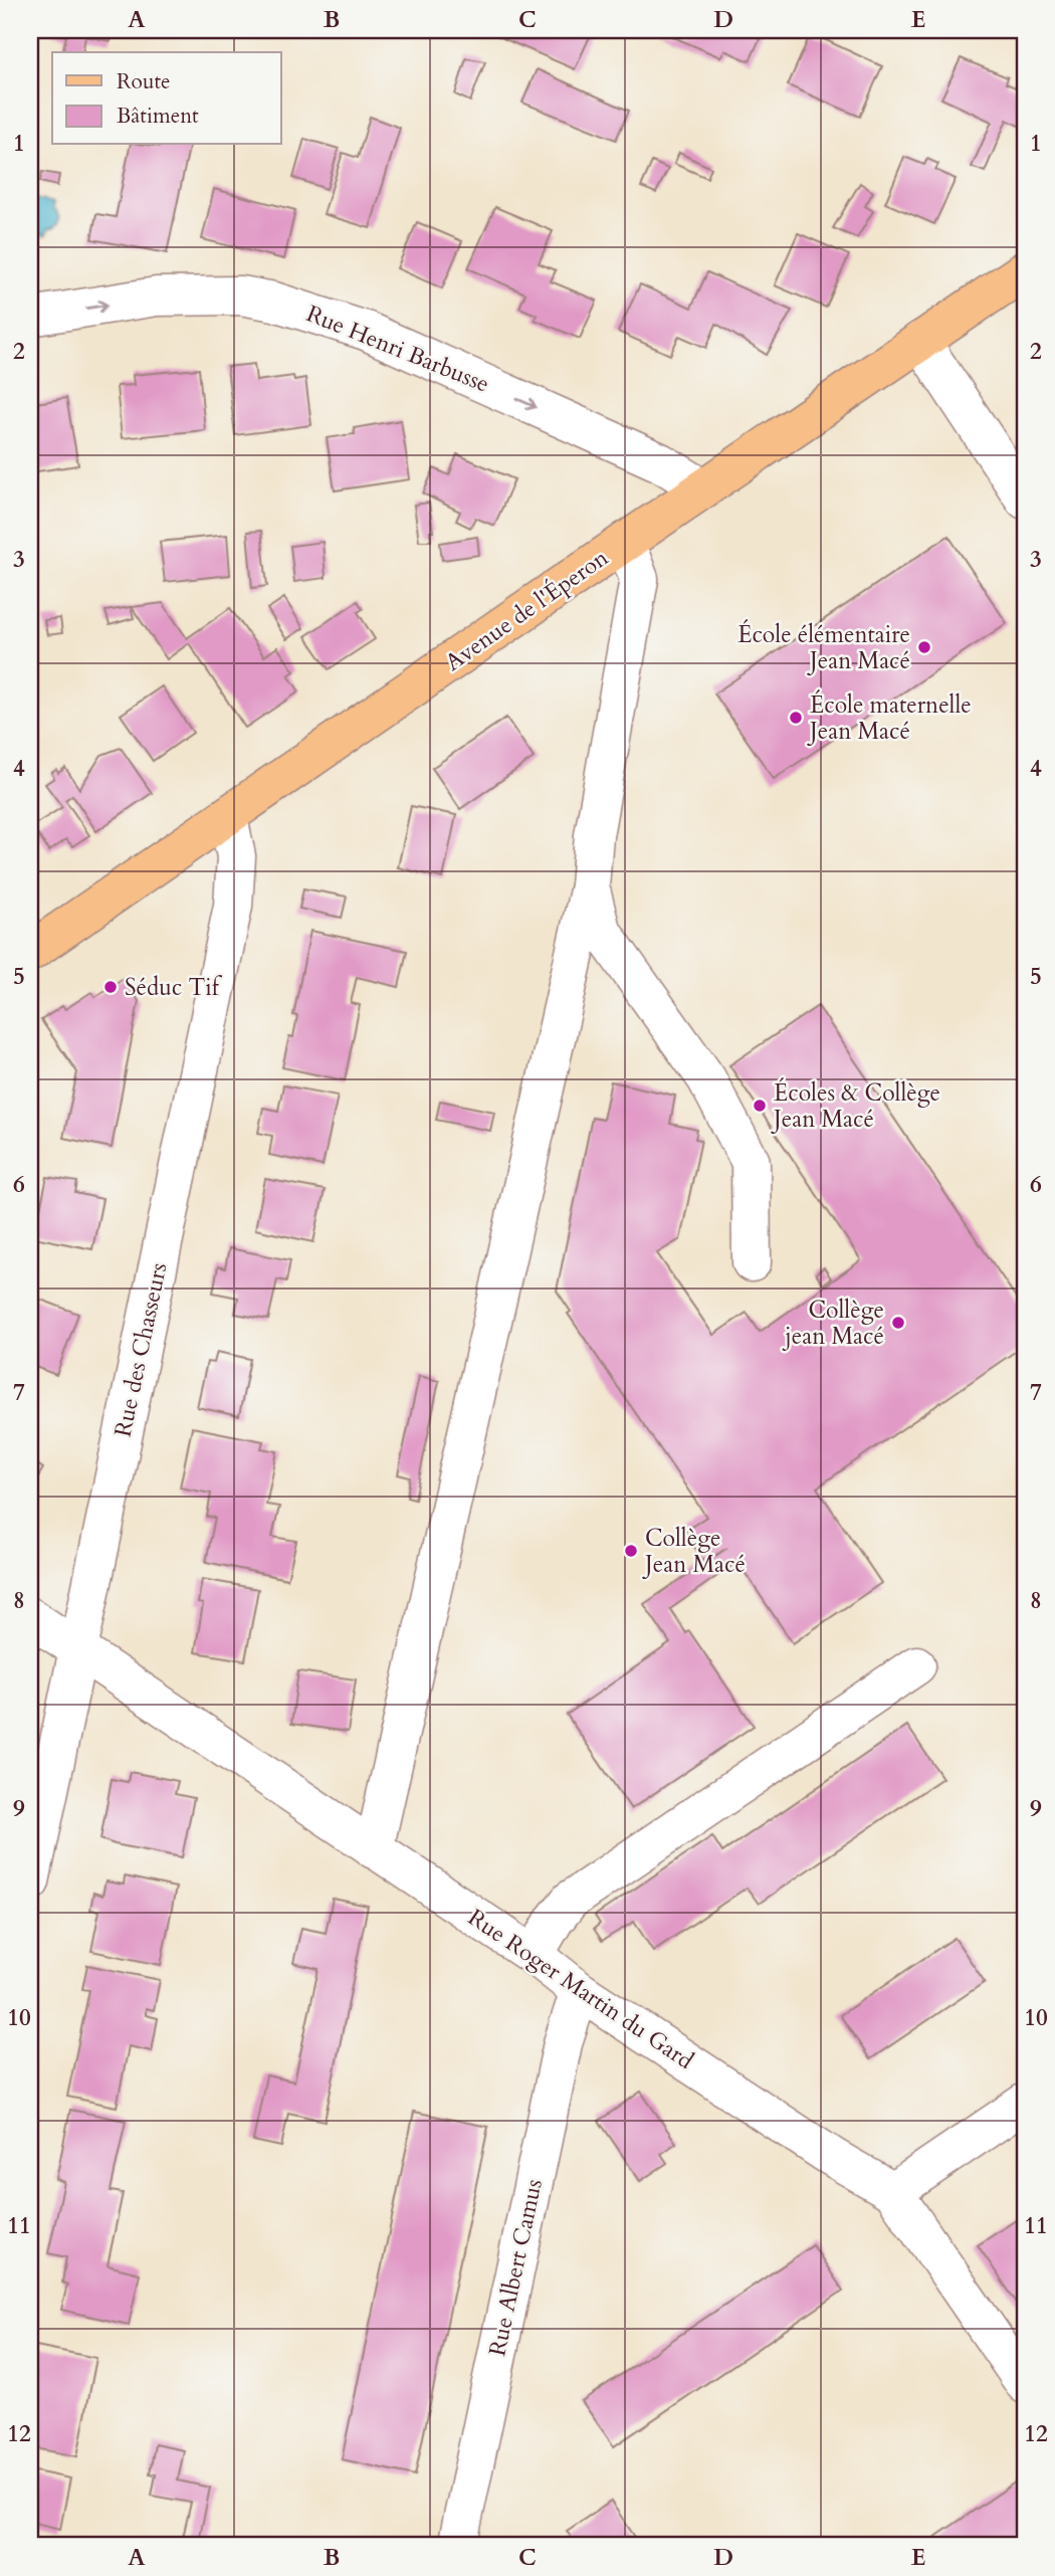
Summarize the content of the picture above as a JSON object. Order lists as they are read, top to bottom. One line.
{"streets":{"main road":["Avenue de l'Éperon"],"street":["Rue Henri Barbusse","Rue des Chasseurs","Rue Roger Martin du Gard","Rue Albert Camus"]},"crossings":[["Rue Henri Barbusse","Avenue de l'Éperon"],["Avenue de l'Éperon","Rue des Chasseurs"],["Rue des Chasseurs","Rue Roger Martin du Gard"],["Rue Roger Martin du Gard","Rue Albert Camus"]],"one_way":["Rue Henri Barbusse"],"places":["École élémentaire Jean Macé","École maternelle Jean Macé","Séduc Tif","Écoles & Collège Jean Macé","Collège jean Macé","Collège Jean Macé"],"legend":["Route","Bâtiment"],"grid":{"columns":["A","B","C","D","E"],"rows":["1","2","3","4","5","6","7","8","9","10","11","12"]}}
